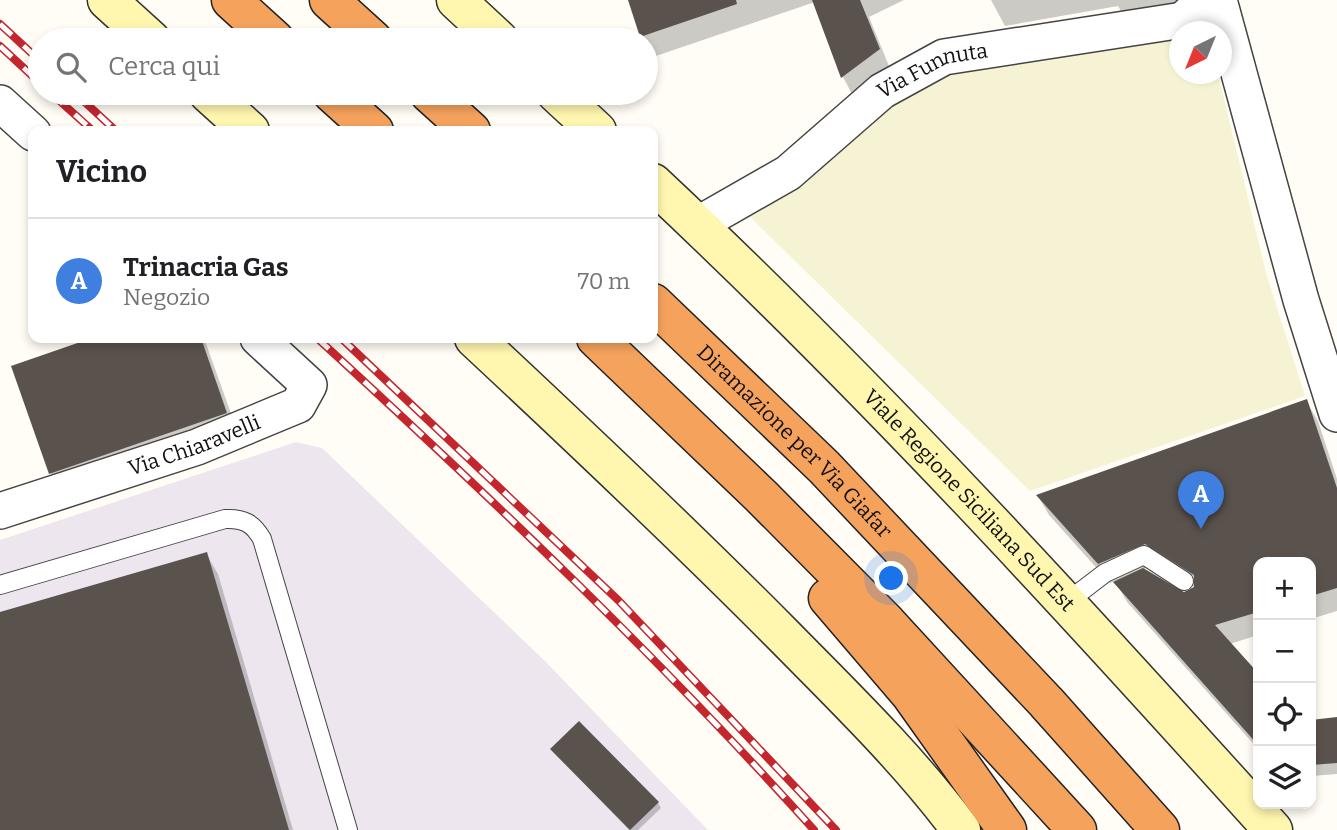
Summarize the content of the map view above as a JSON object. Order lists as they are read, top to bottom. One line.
{"streets":{"highway":["Diramazione per Via Giafar"],"street":["Via Funnuta","Via Chiaravelli","Viale Regione Siciliana Sud Est"]},"crossings":[["Via Funnuta","Viale Regione Siciliana Sud Est"]],"north":"bottom left","page":{"search":"Cerca qui","heading":"Vicino","list":[{"mark":"A","name":"Trinacria Gas","note":"Negozio","value":"70 m"}],"pins":"A","map_buttons":["+","−"]}}
